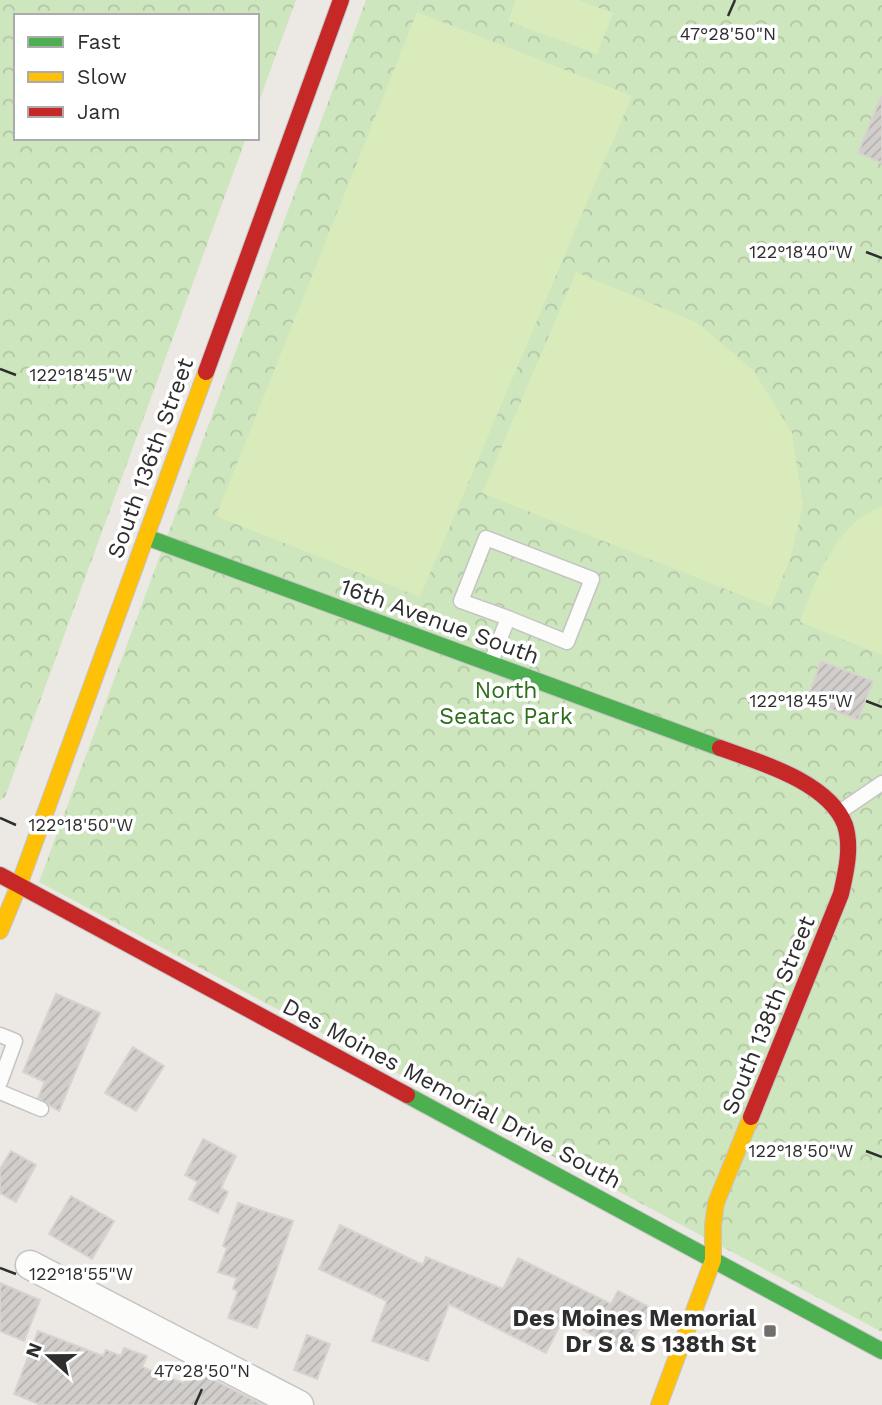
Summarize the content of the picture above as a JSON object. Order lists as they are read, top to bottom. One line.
{"streets":{"street":["South 136th Street","16th Avenue South","South 138th Street","Des Moines Memorial Drive South"]},"crossings":[["South 136th Street","16th Avenue South"],["South 136th Street","Des Moines Memorial Drive South"],["16th Avenue South","South 138th Street"],["South 138th Street","Des Moines Memorial Drive South"]],"parks":["North Seatac Park"],"places":{"transit":["Des Moines Memorial Dr S & S 138th St"]},"legend":["Fast","Slow","Jam"],"north":"left","coordinates":["47°28'50\"N","122°18'40\"W","122°18'45\"W","122°18'50\"W","122°18'55\"W"]}
